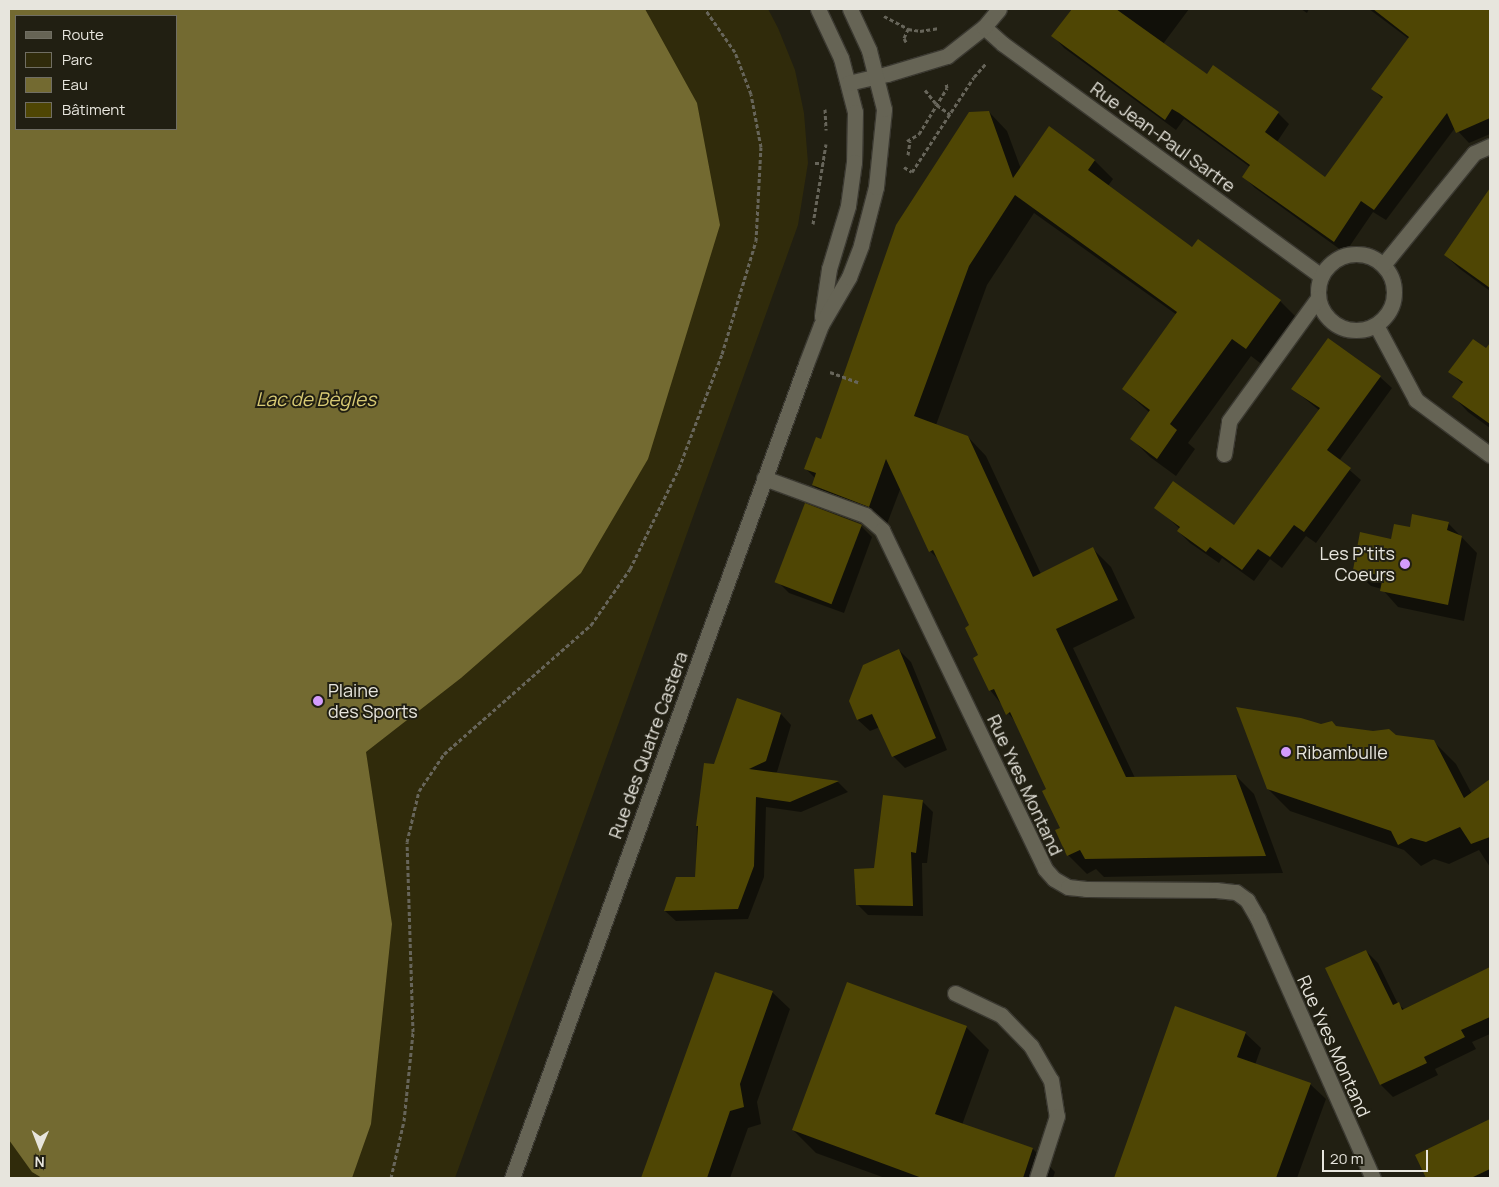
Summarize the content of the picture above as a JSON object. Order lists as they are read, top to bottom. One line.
{"streets":{"street":["Rue Jean-Paul Sartre","Rue des Quatre Castera","Rue Yves Montand"]},"crossings":[["Rue des Quatre Castera","Rue Yves Montand"]],"water":["Lac de Bègles"],"places":["Les P'tits Coeurs","Plaine des Sports","Ribambulle"],"legend":["Route","Parc","Eau","Bâtiment"],"scale_bar":"20 m","north":"bottom"}
